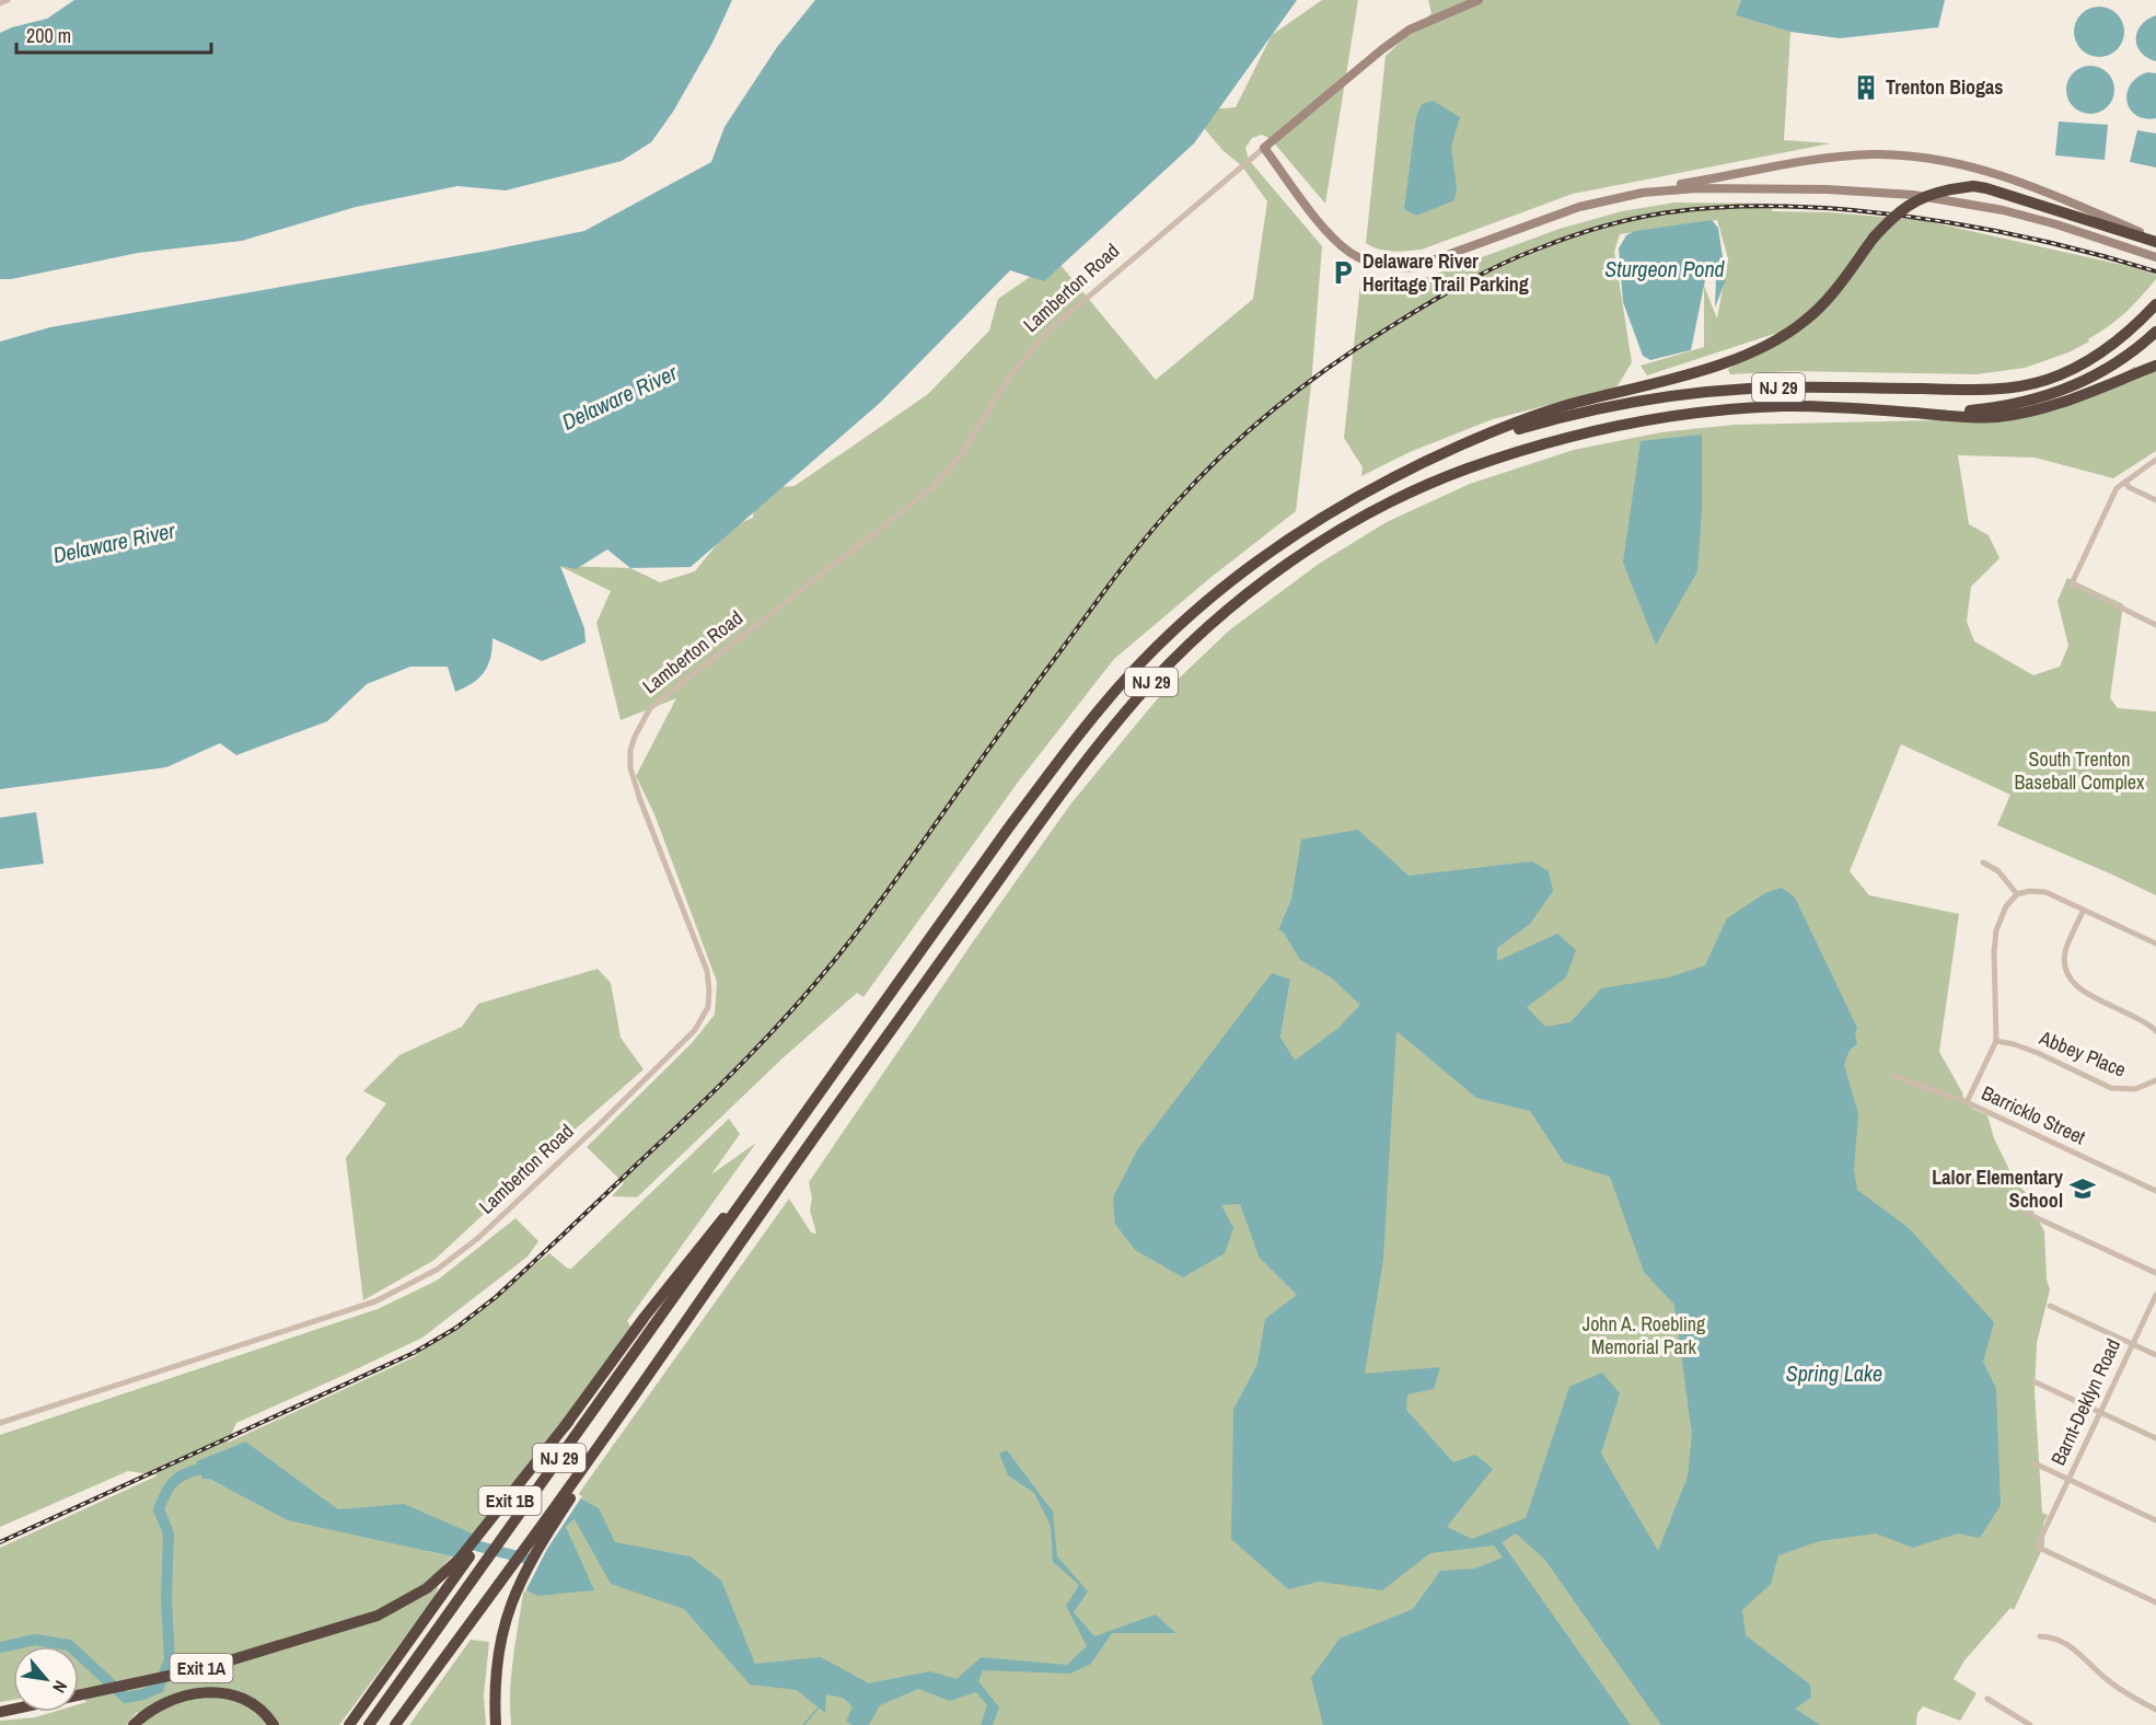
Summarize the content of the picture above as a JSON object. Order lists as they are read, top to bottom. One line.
{"streets":{"highway":["NJ 29","Exit 1B","Exit 1A"],"street":["Lamberton Road","Abbey Place","Barricklo Street","Barnt-Deklyn Road"]},"crossings":[["NJ 29","Exit 1B"],["Exit 1B","Exit 1A"]],"water":["Sturgeon Pond","Delaware River","Spring Lake"],"parks":["South Trenton Baseball Complex","John A. Roebling Memorial Park"],"places":{"building":["Trenton Biogas"],"parking":["Delaware River Heritage Trail Parking"],"school or university":["Lalor Elementary School"]},"scale_bar":"200 m","north":"bottom right"}
